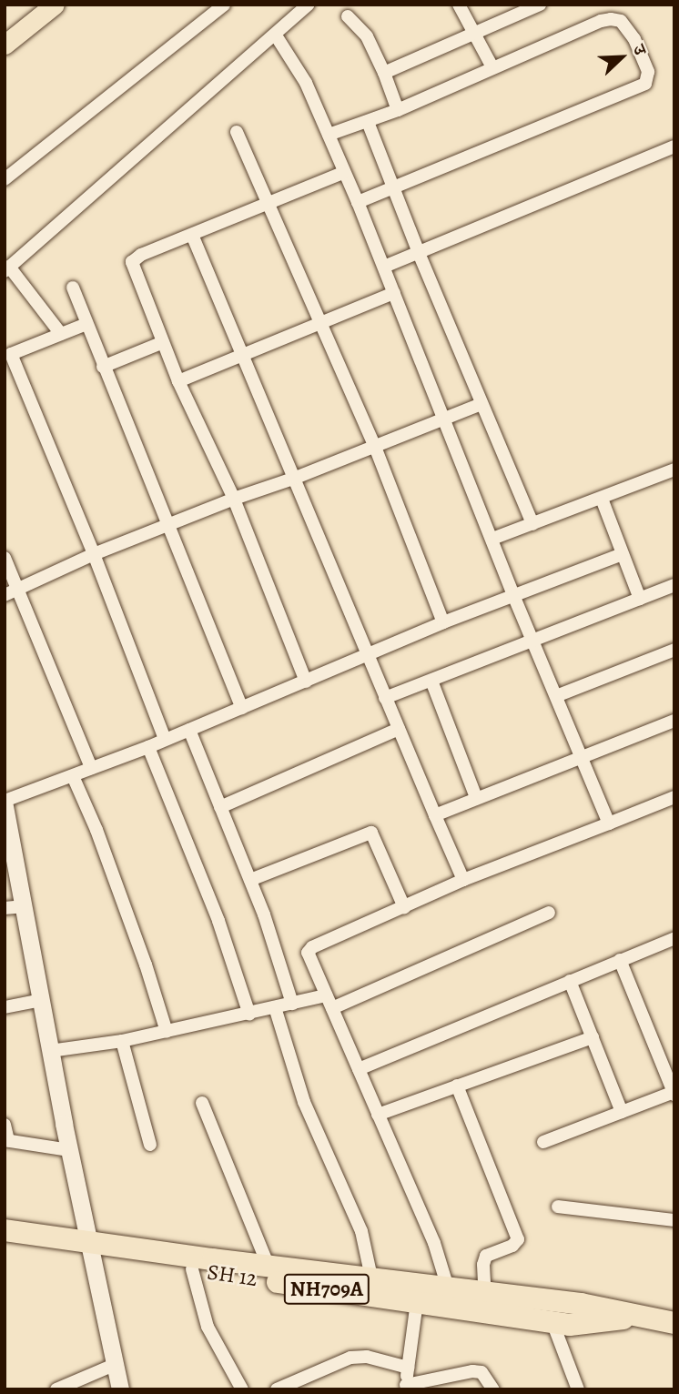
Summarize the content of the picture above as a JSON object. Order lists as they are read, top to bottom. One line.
{"streets":{"highway":["SH 12","NH709A"]},"north":"top right"}
